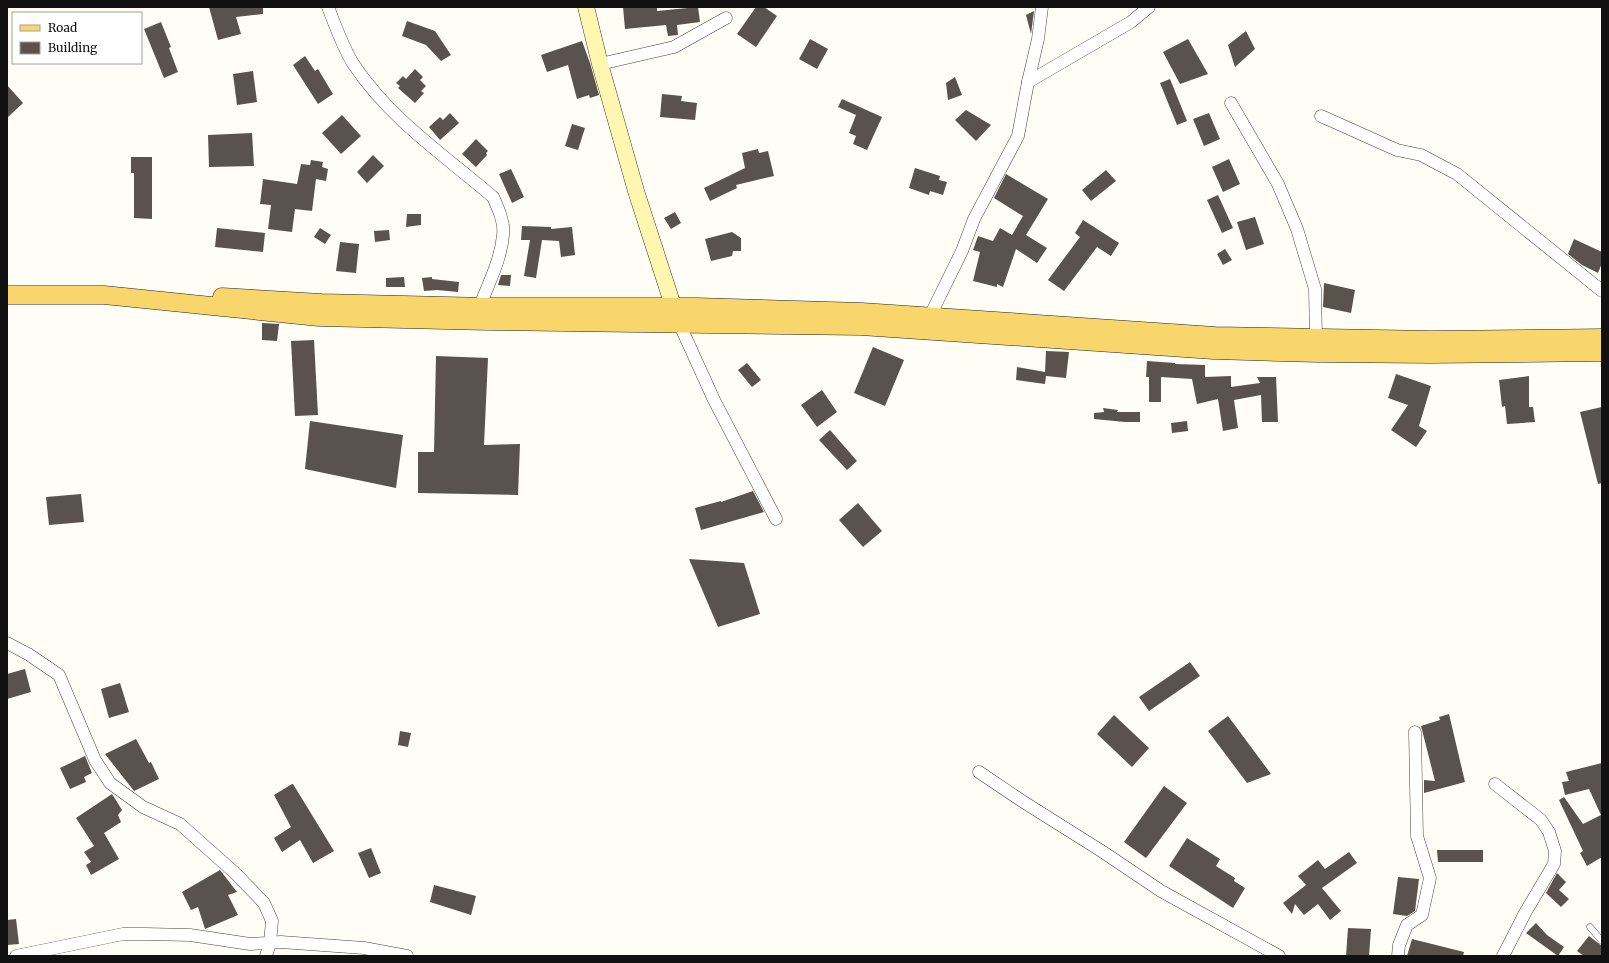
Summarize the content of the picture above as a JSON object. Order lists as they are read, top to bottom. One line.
{"legend":["Road","Building"]}
